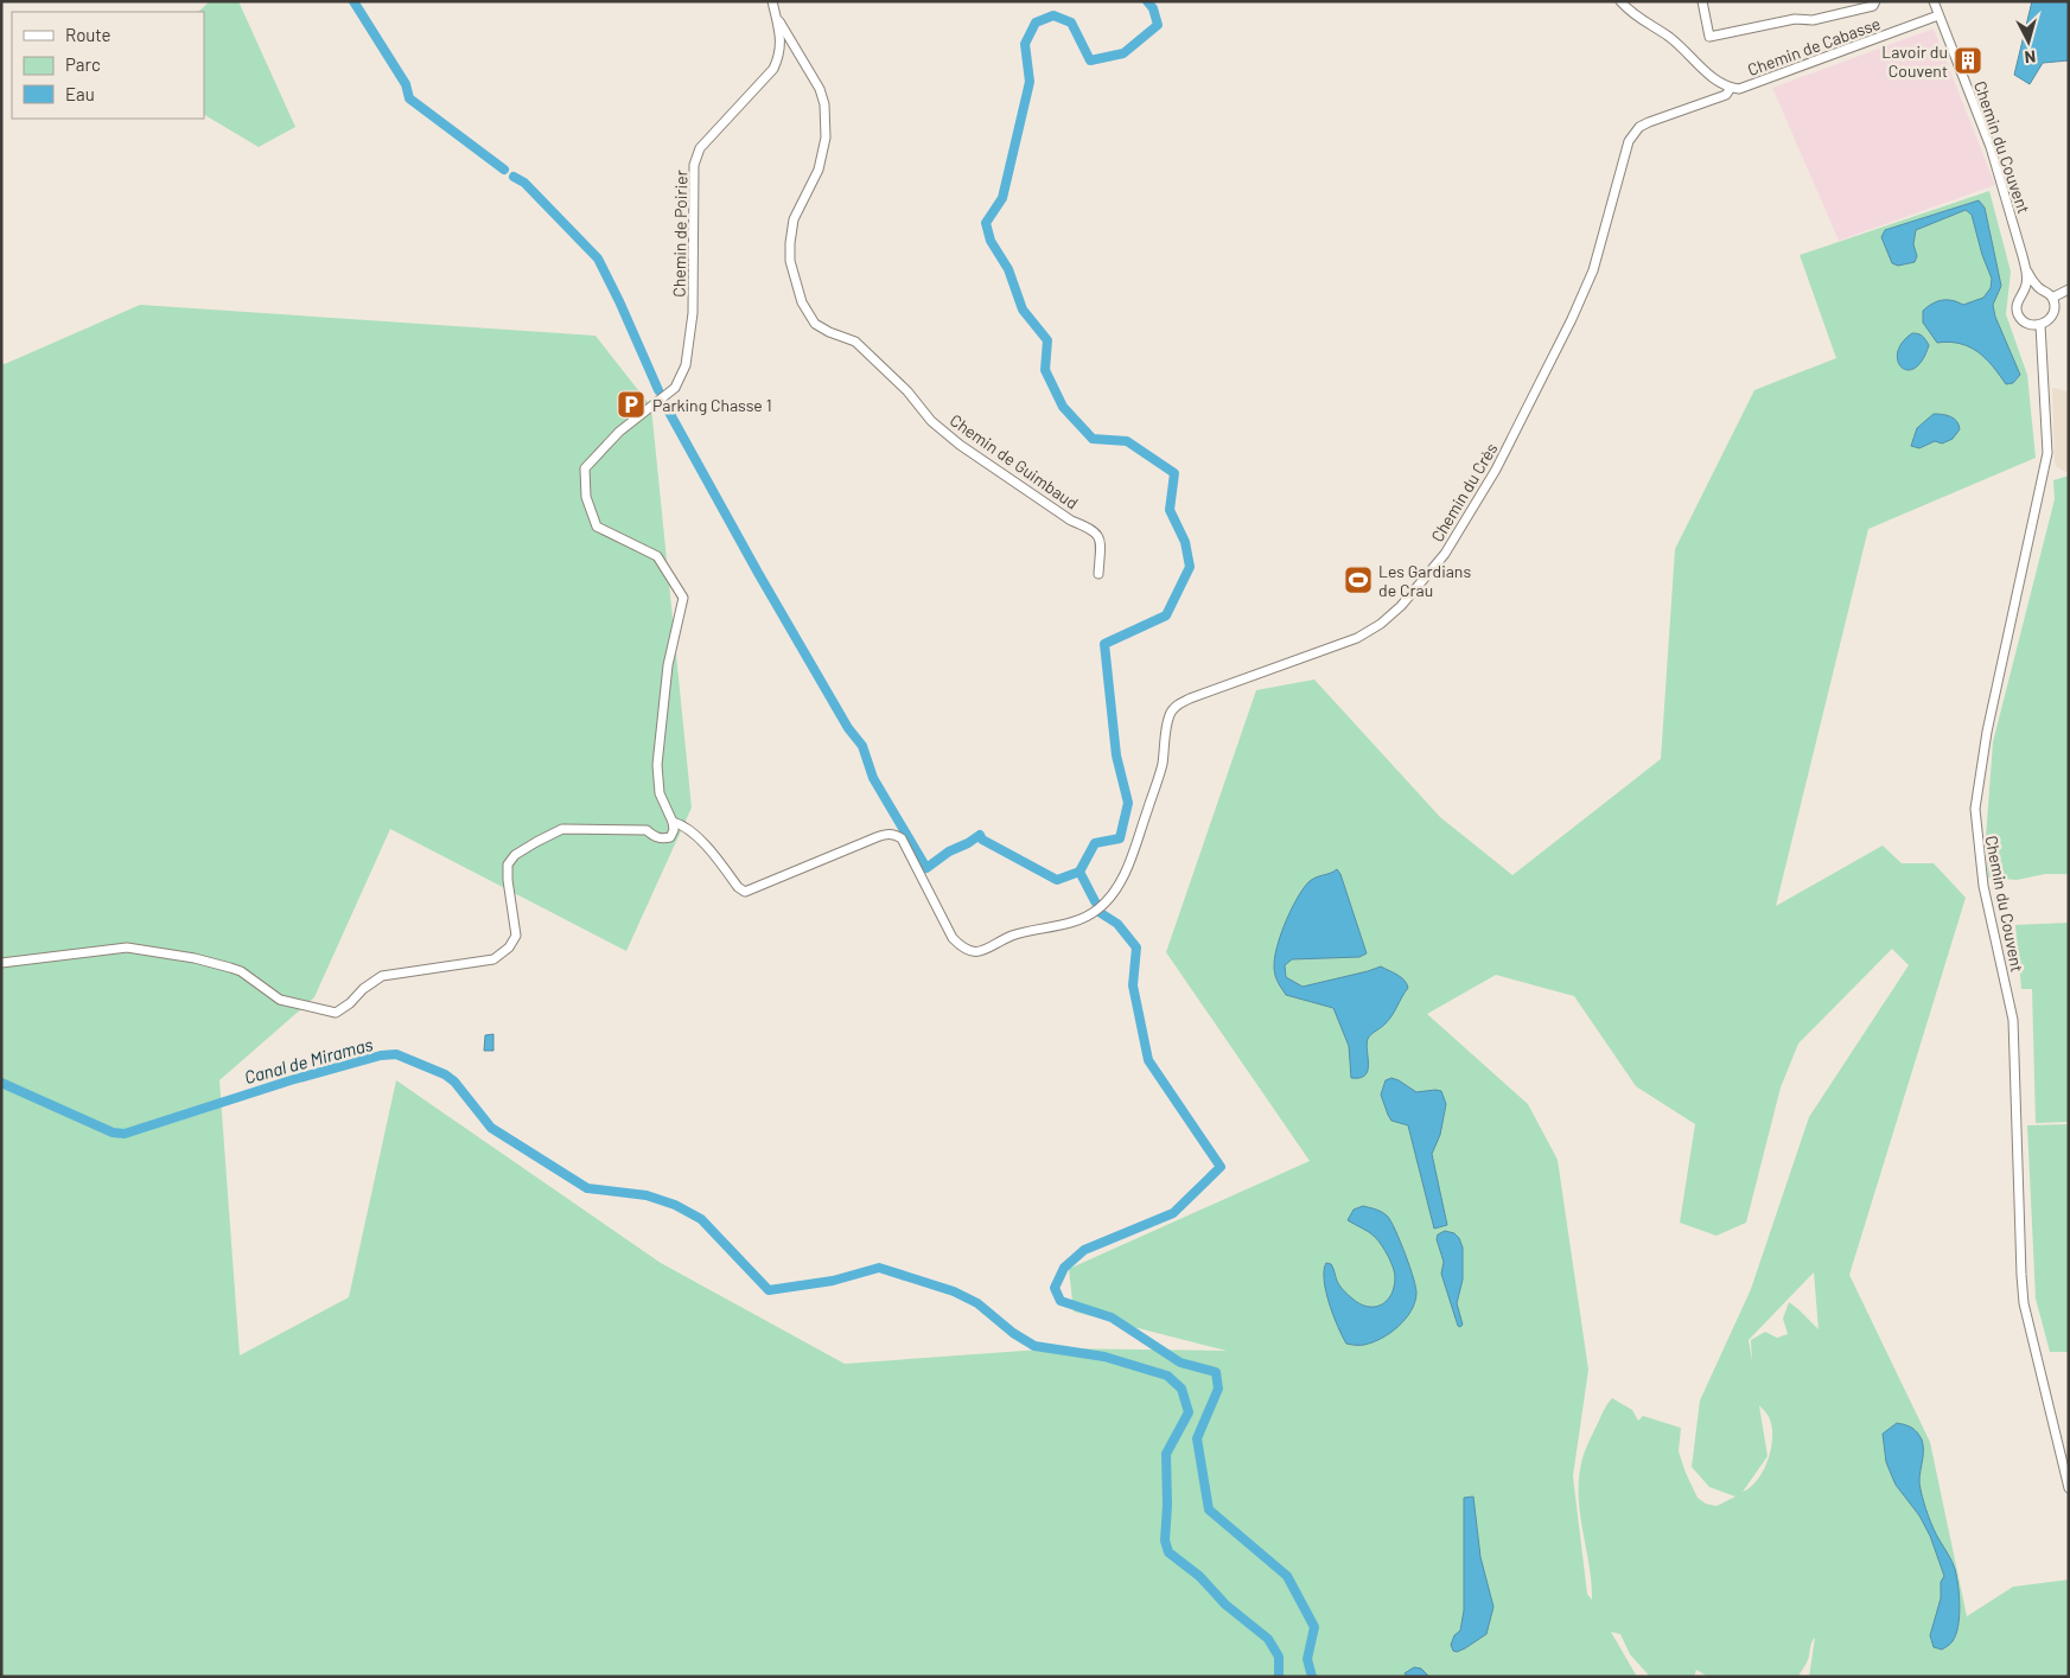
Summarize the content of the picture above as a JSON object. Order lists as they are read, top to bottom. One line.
{"streets":{"street":["Chemin de Cabasse","Chemin du Couvent","Chemin de Poirier","Chemin de Guimbaud","Chemin du Crès"]},"crossings":[["Chemin de Cabasse","Chemin du Couvent"],["Chemin de Cabasse","Chemin du Crès"],["Chemin de Poirier","Chemin de Guimbaud"],["Chemin de Poirier","Chemin du Crès"]],"water":["Canal de Miramas"],"places":{"building":["Lavoir du Couvent"],"parking":["Parking Chasse 1"],"sports":["Les Gardians de Crau"]},"legend":["Route","Parc","Eau"],"north":"bottom"}
